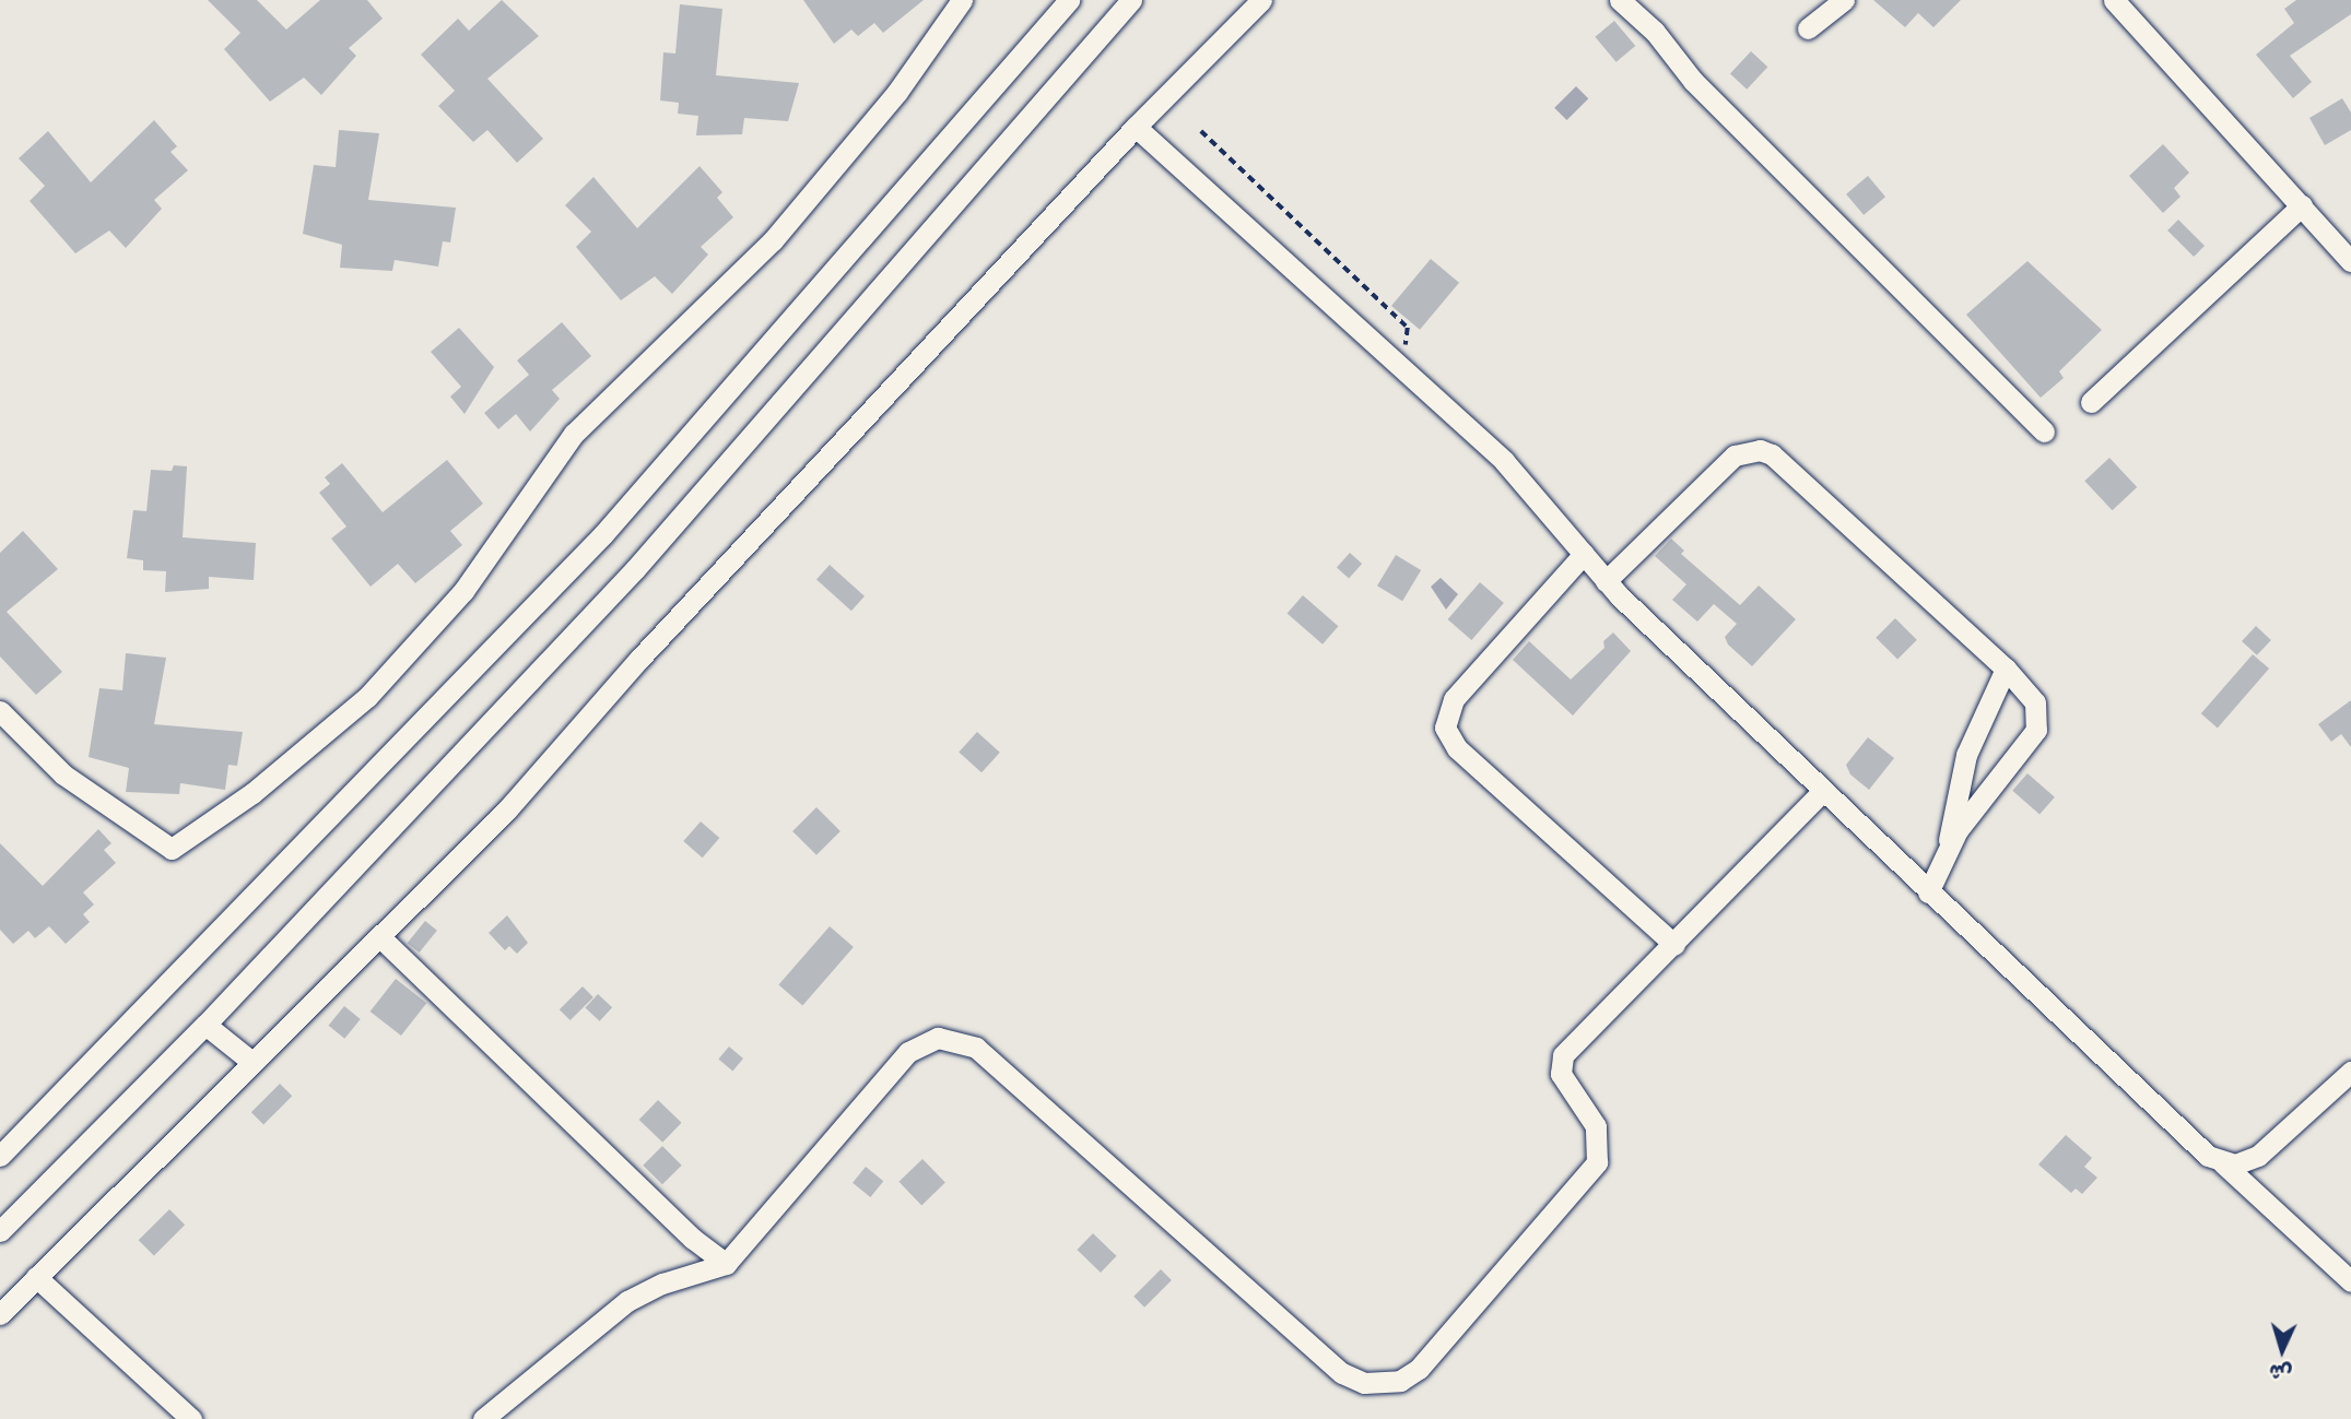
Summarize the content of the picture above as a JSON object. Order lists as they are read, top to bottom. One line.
{"north":"bottom"}
